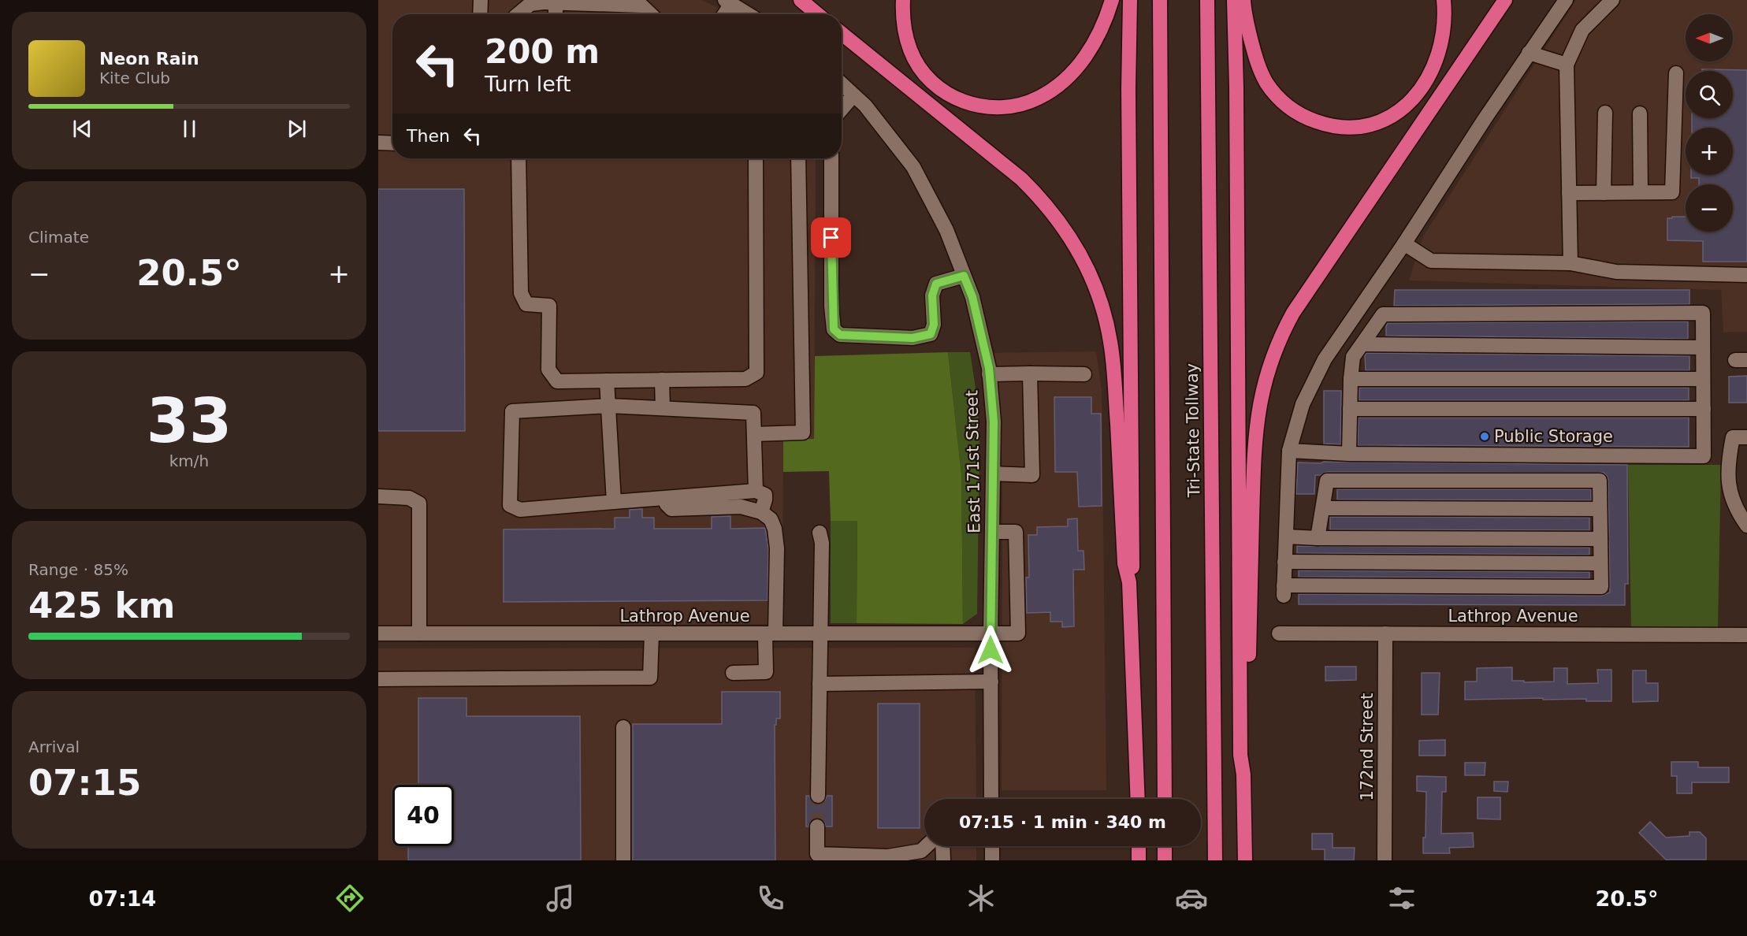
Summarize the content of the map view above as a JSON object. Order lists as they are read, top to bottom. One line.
{"streets":{"highway":["Tri-State Tollway"],"street":["East 171st Street","Lathrop Avenue","172nd Street"]},"crossings":[["East 171st Street","Lathrop Avenue"],["Lathrop Avenue","172nd Street"]],"places":["Public Storage"],"north":"left","page":{"map_buttons":["+","−"],"turn":["200 m","Turn left"],"song":["Neon Rain","Kite Club"],"then":"Then","tile":["Climate",["33","km/h"],["Range · 85%","425 km"],["Arrival","07:15"]],"heat":["−","20.5°","+"],"limit":"40","trip":"07:15 · 1 min · 340 m","tabs":["07:14","20.5°"]}}
